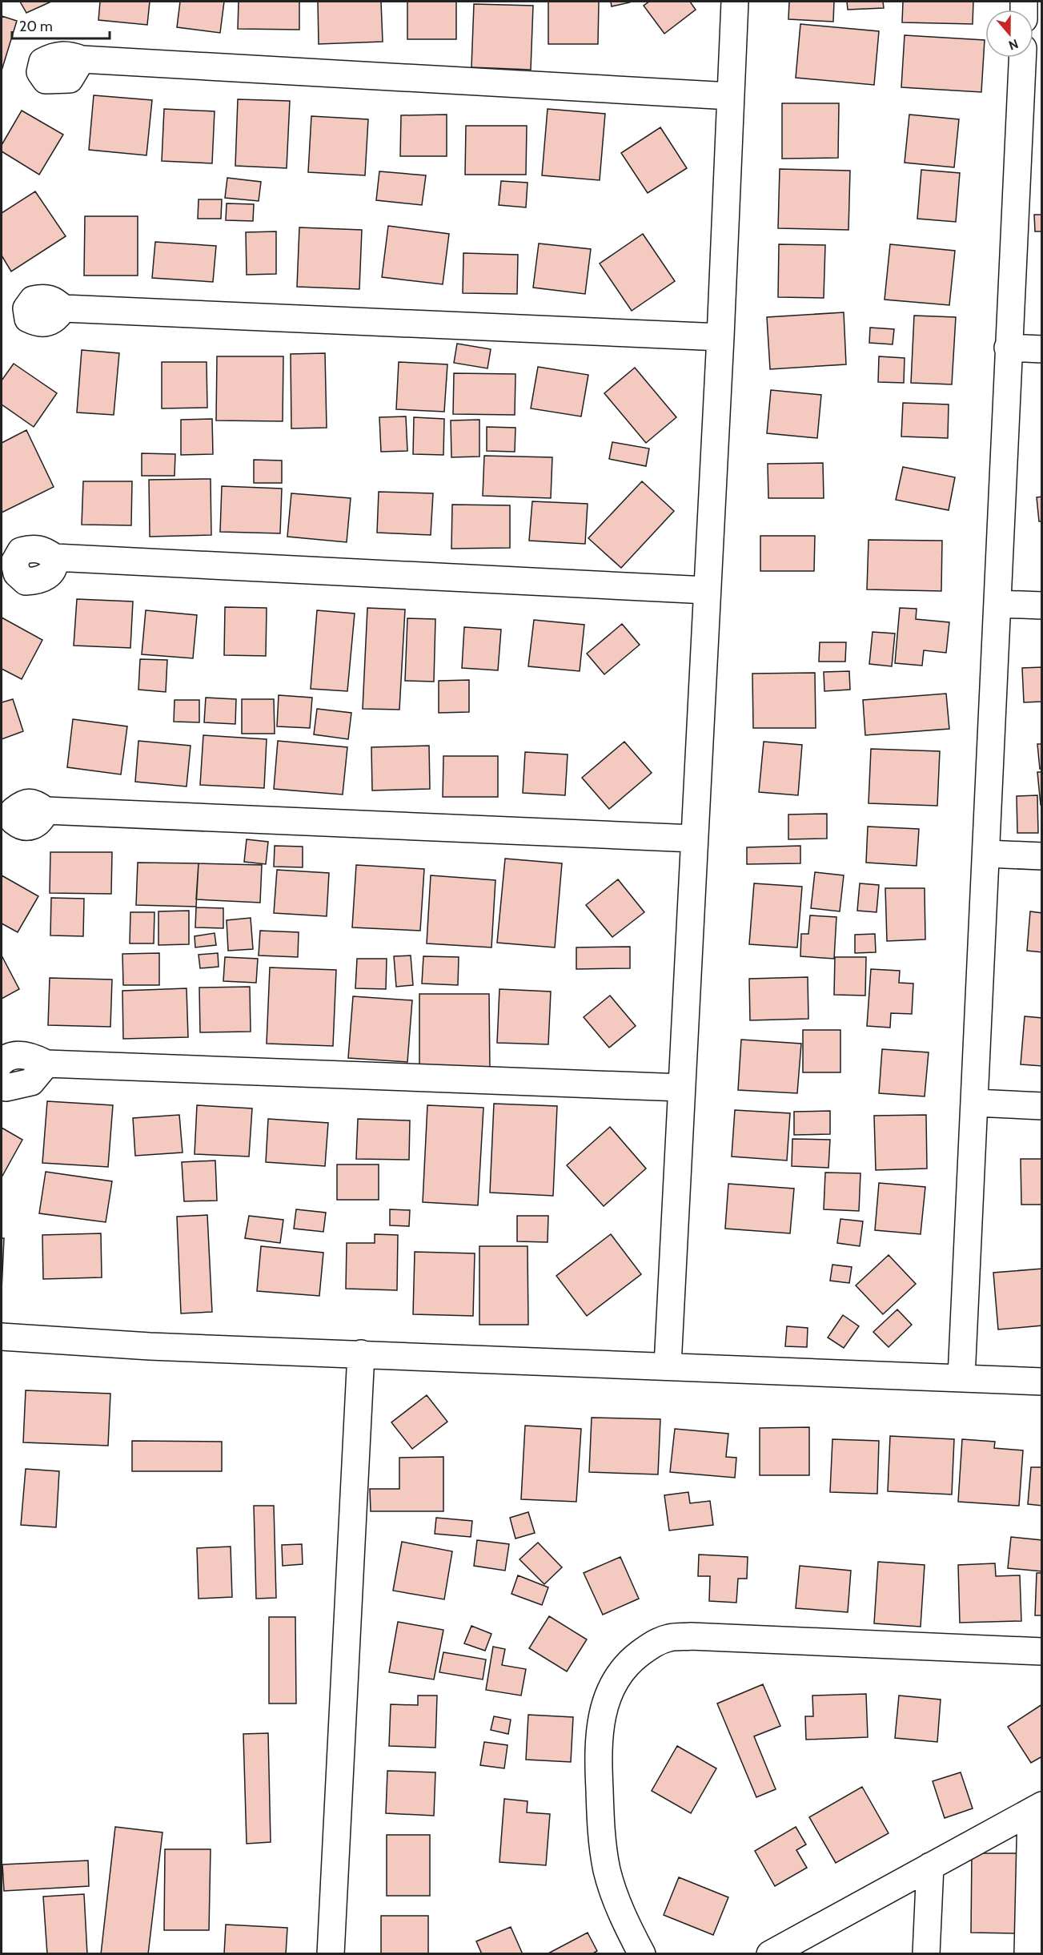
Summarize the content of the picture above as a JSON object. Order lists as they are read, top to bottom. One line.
{"scale_bar":"20 m","north":"bottom"}
